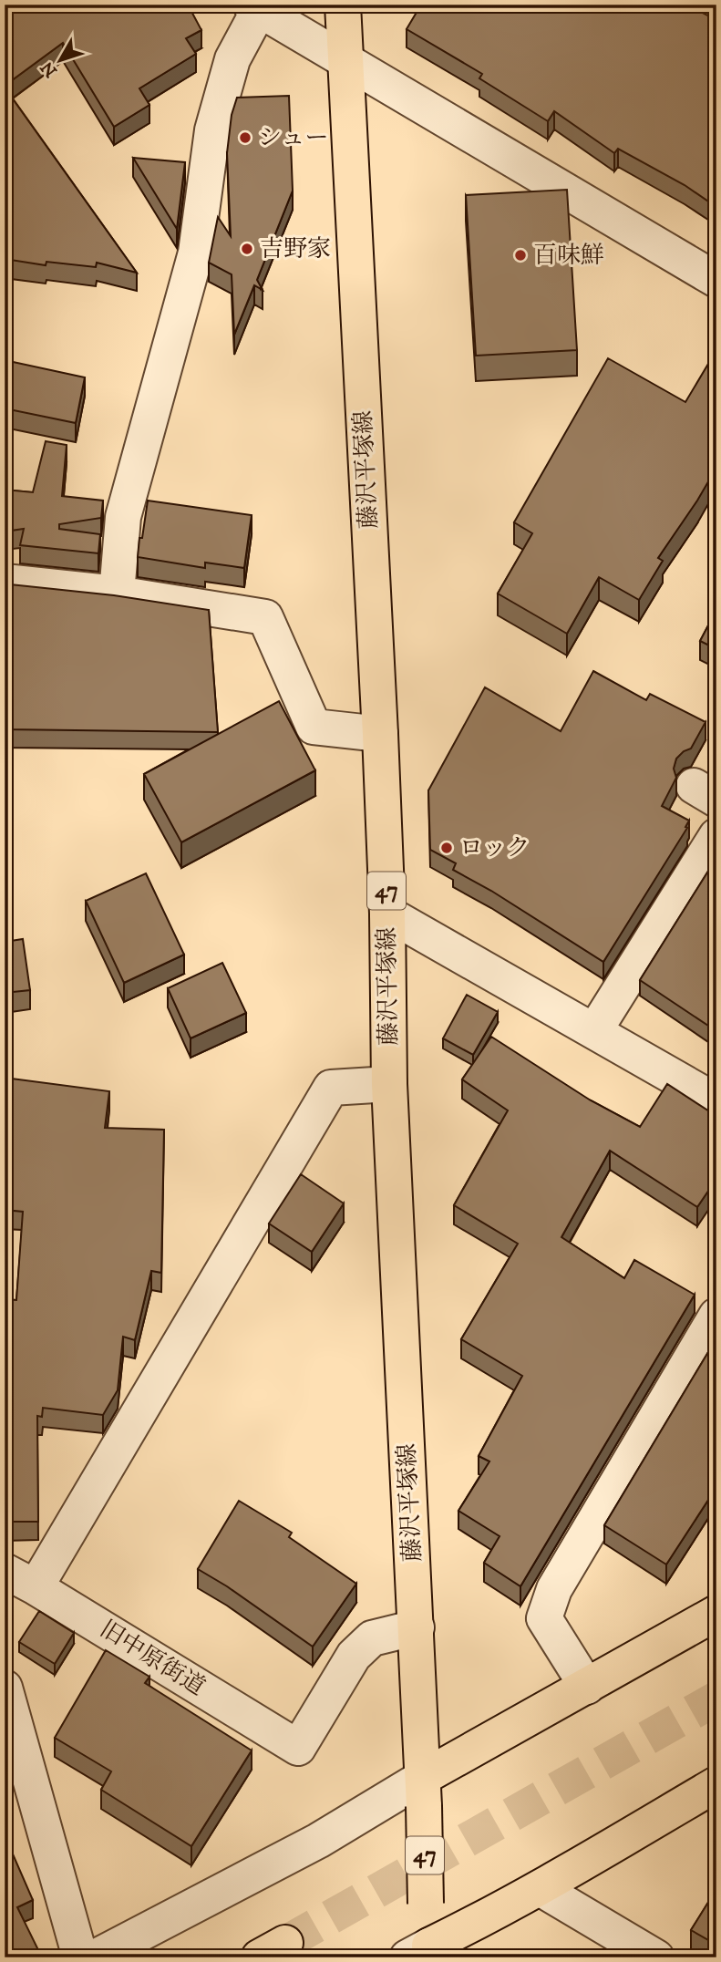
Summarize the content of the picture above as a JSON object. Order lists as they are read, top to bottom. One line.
{"streets":{"main road":["藤沢平塚線","47"],"street":["旧中原街道"]},"crossings":[["藤沢平塚線","47"],["藤沢平塚線","旧中原街道"]],"places":["シュー","吉野家","百味鮮","ロック"],"north":"bottom left"}
